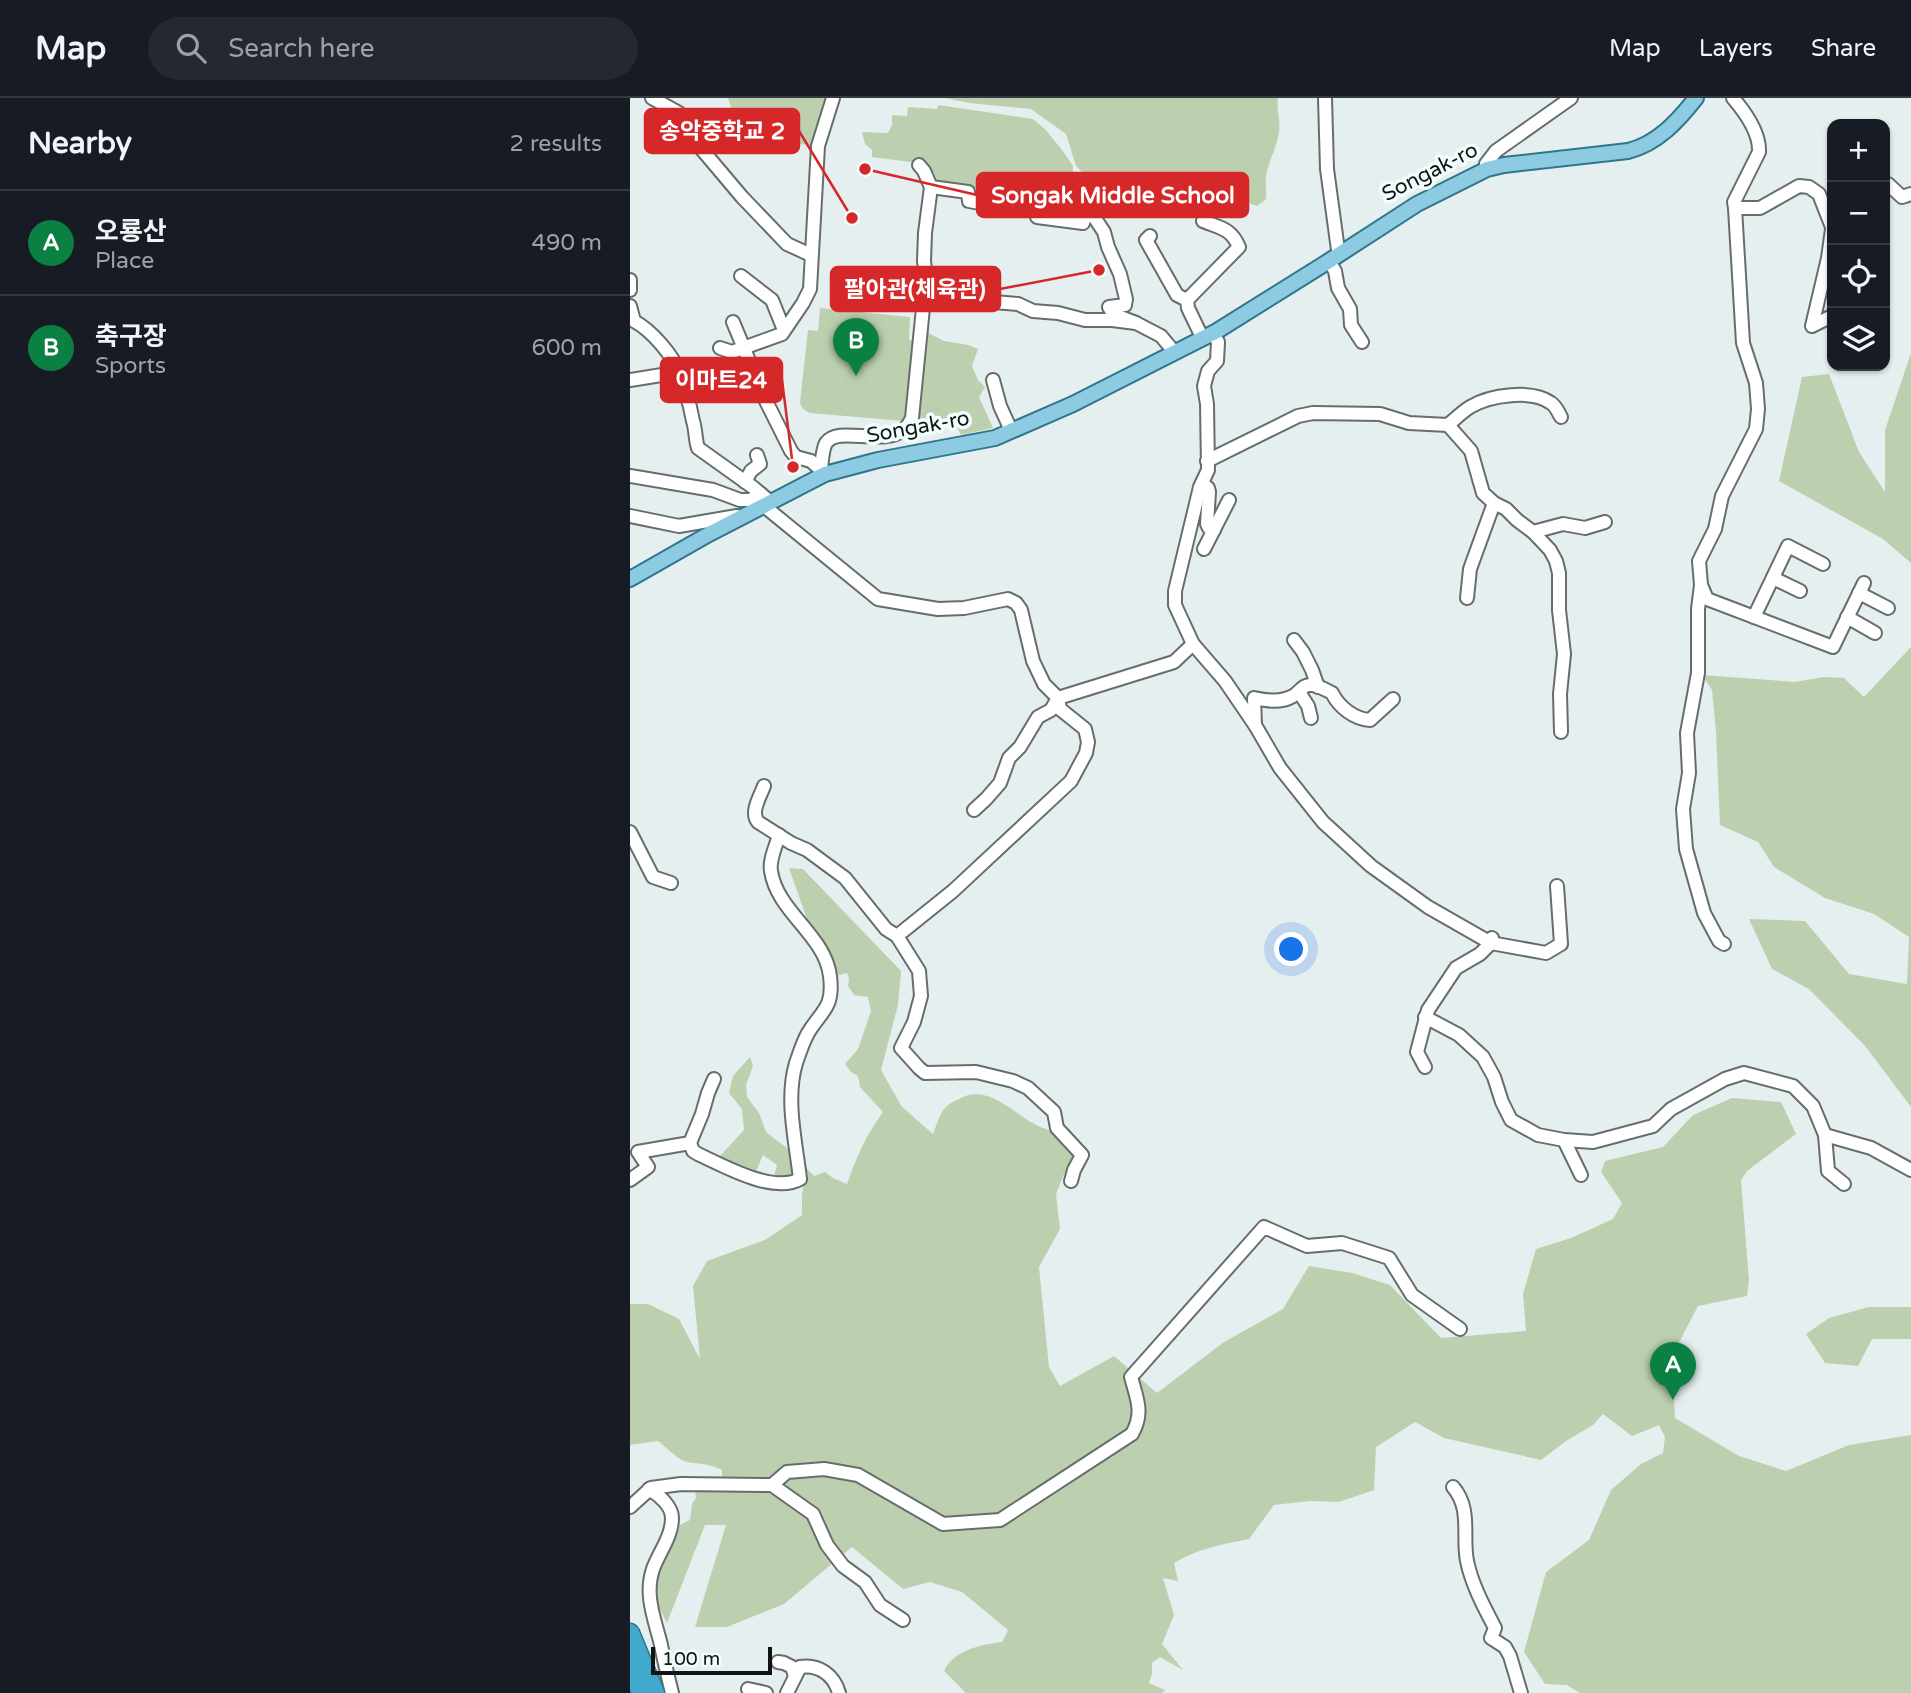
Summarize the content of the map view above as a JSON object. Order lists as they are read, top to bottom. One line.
{"streets":{"main road":["Songak-ro"]},"places":["Songak Middle School","송악중학교 2","팔아관(체육관)","이마트24"],"scale_bar":"100 m","page":{"header":"Map","search":"Search here","nav":["Map","Layers","Share"],"heading":["Nearby","2 results"],"map_buttons":["+","−"],"list":[{"mark":"A","name":"오룡산","note":"Place","value":"490 m"},{"mark":"B","name":"축구장","note":"Sports","value":"600 m"}],"pins":["B","A"],"scale":"100 m"}}
